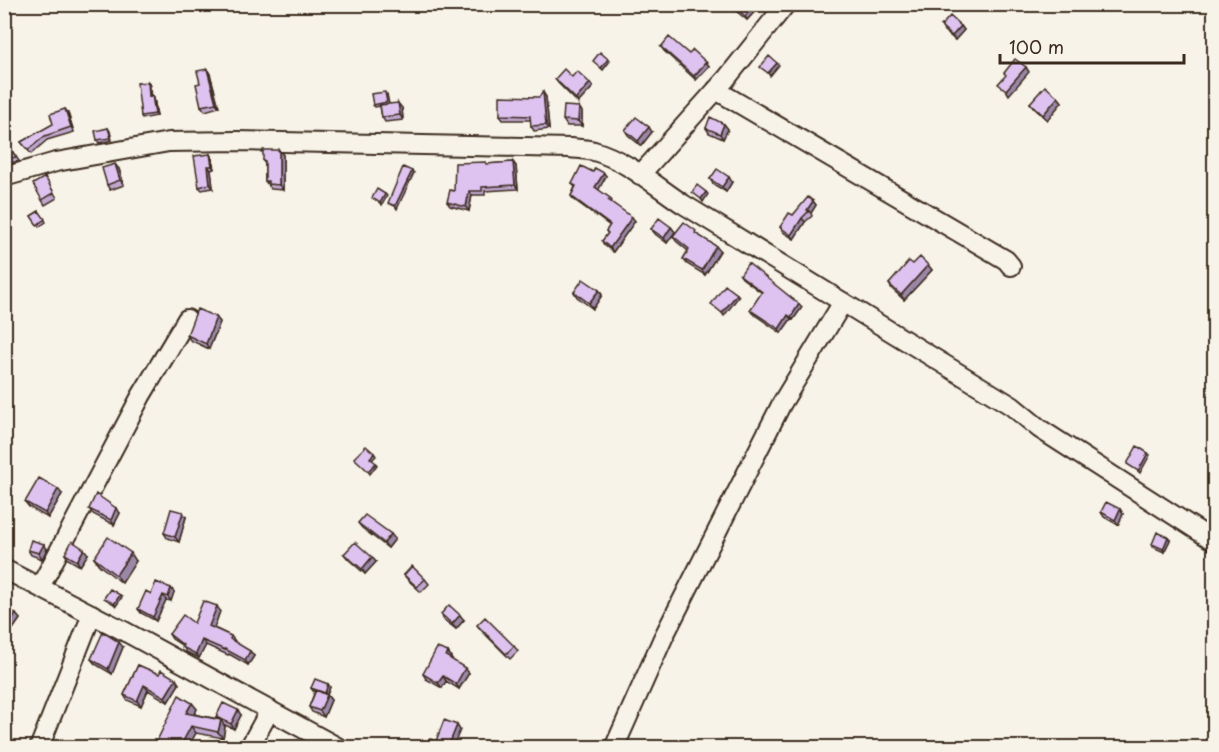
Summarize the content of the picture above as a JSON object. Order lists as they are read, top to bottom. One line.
{"scale_bar":"100 m"}
